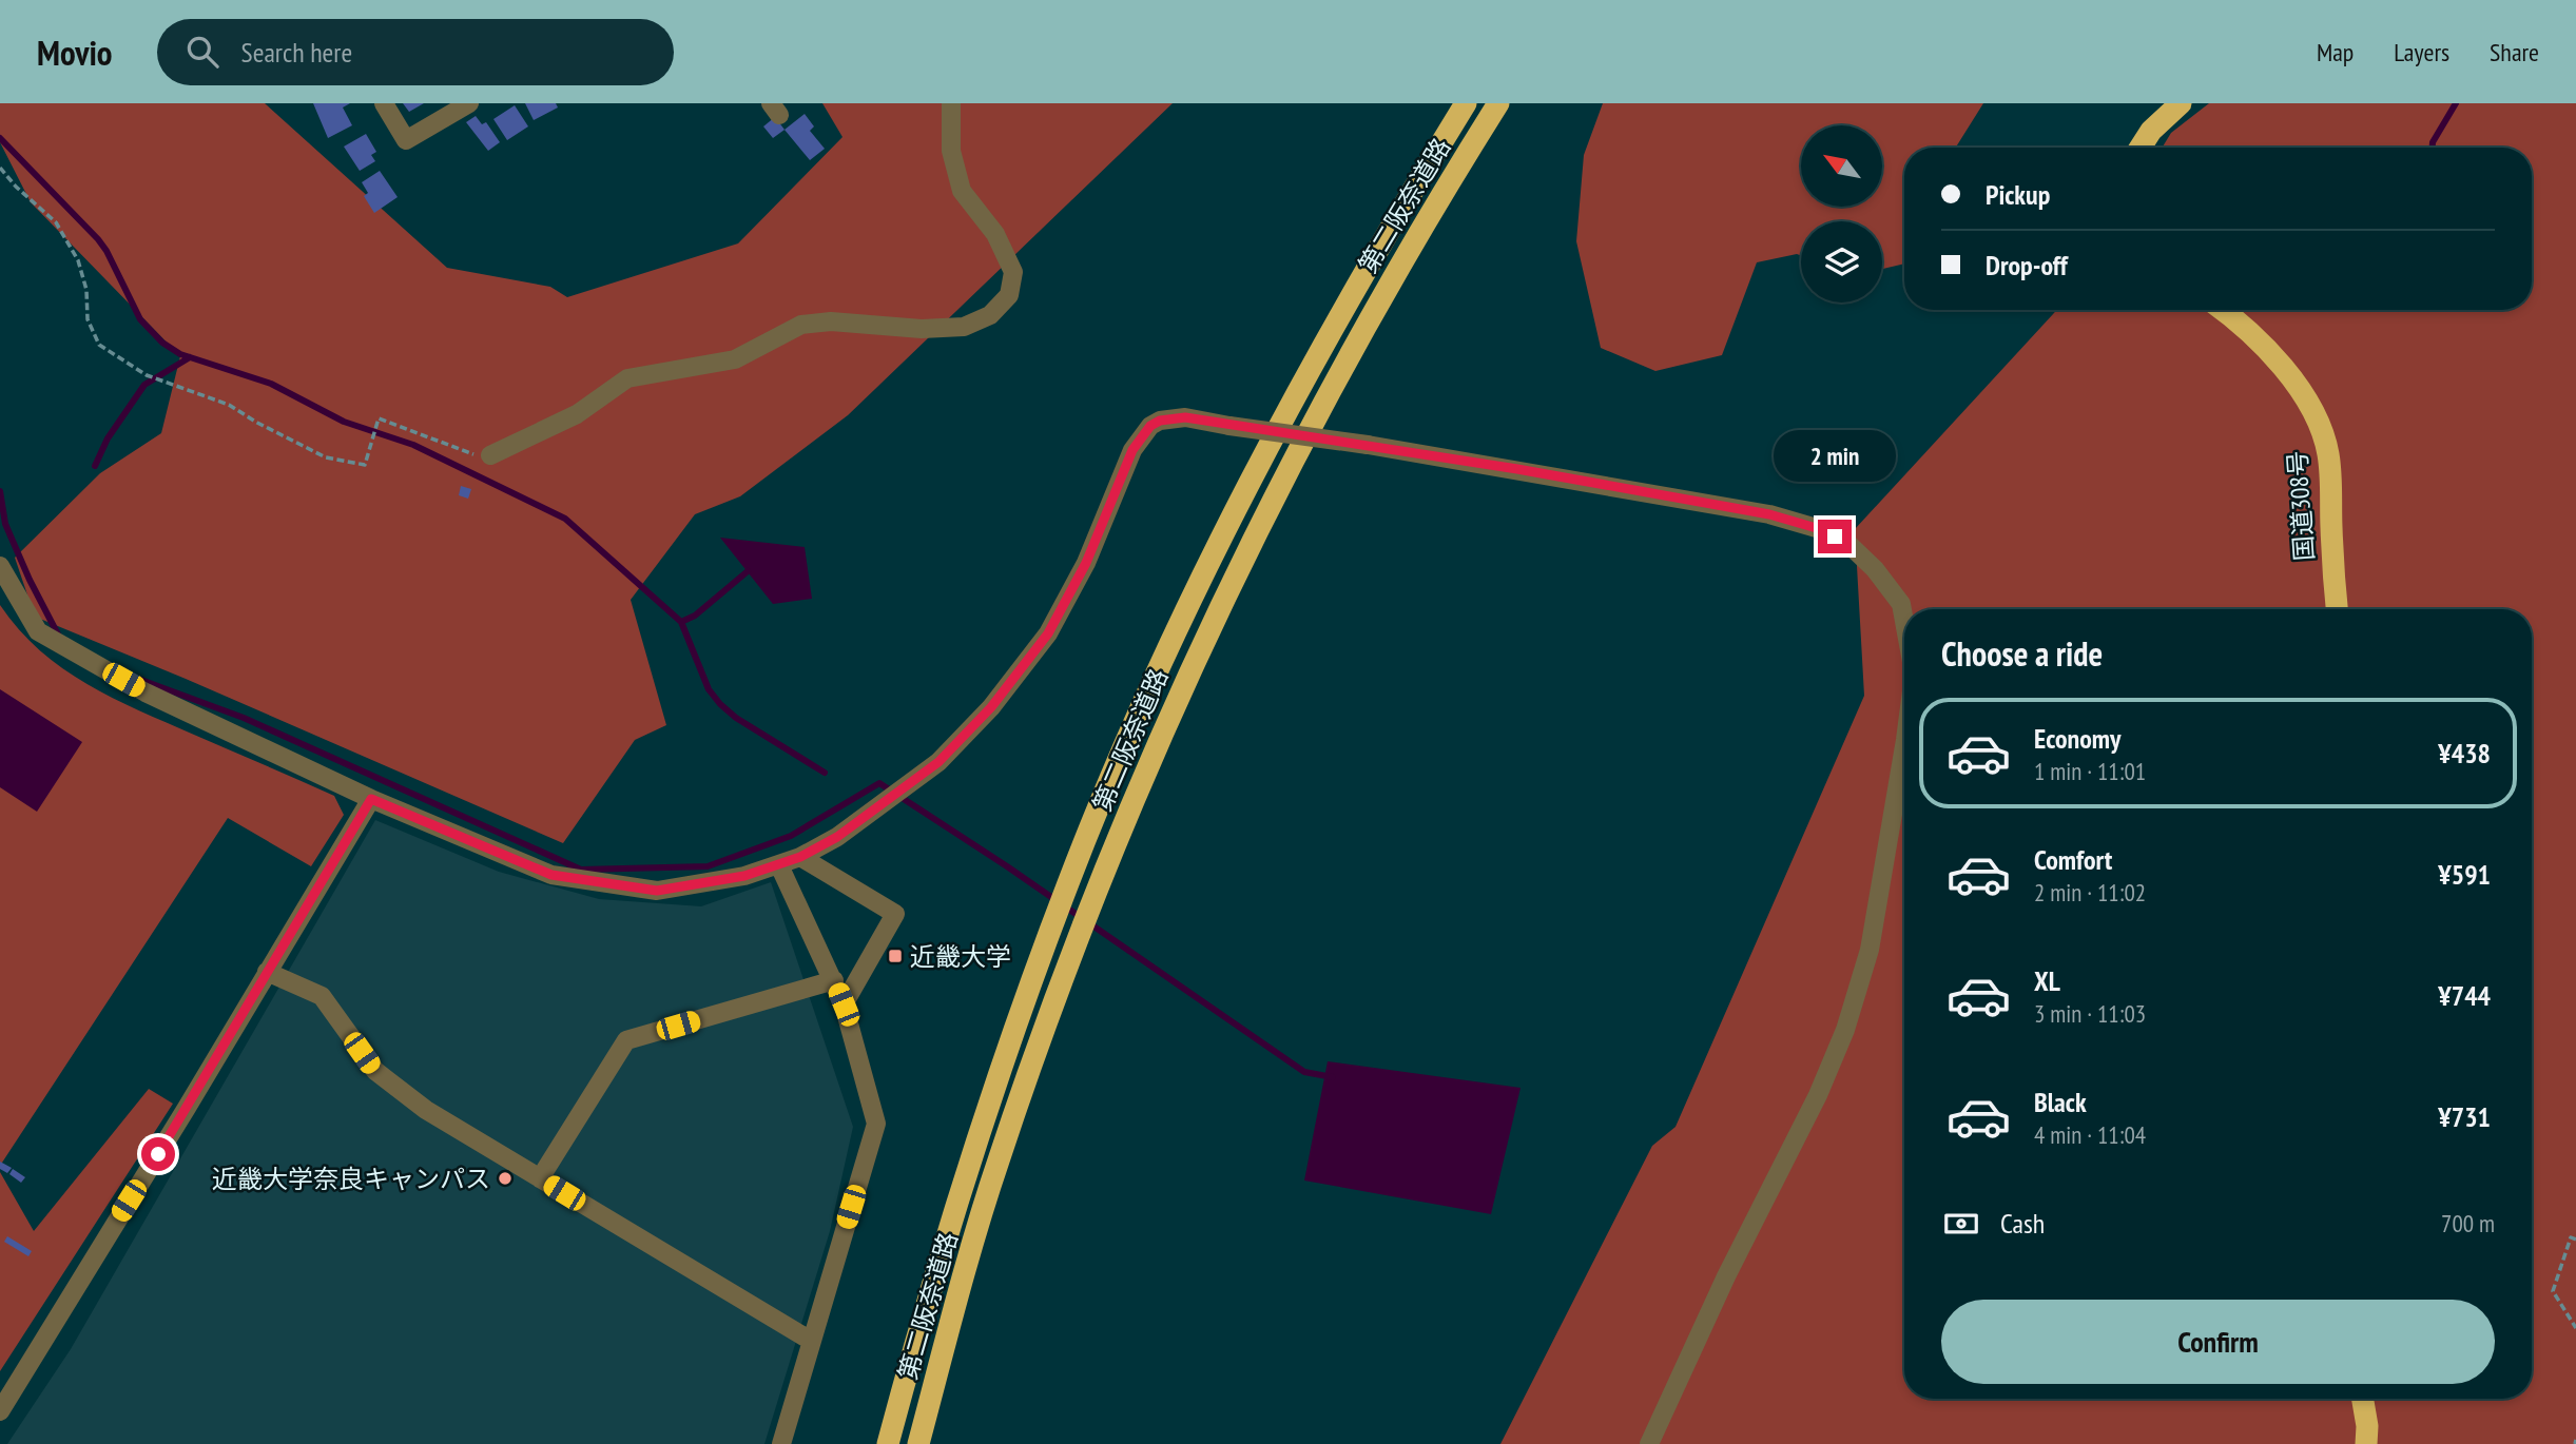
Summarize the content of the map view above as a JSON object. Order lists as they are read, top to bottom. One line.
{"streets":{"highway":["第二阪奈道路","国道308号"]},"places":{"transit":["近畿大学"],"other":["近畿大学奈良キャンパス"]},"north":"top left","page":{"header":"Movio","search":"Search here","nav":["Map","Layers","Share"],"banner":["Pickup","Drop-off"],"bubble":"2 min","heading":"Choose a ride","list":[{"name":"Economy","note":"1 min · 11:01","value":"¥438"},{"name":"Comfort","note":"2 min · 11:02","value":"¥591"},{"name":"XL","note":"3 min · 11:03","value":"¥744"},{"name":"Black","note":"4 min · 11:04","value":"¥731"}],"pay":["Cash","700 m"],"buttons":"Confirm"}}
